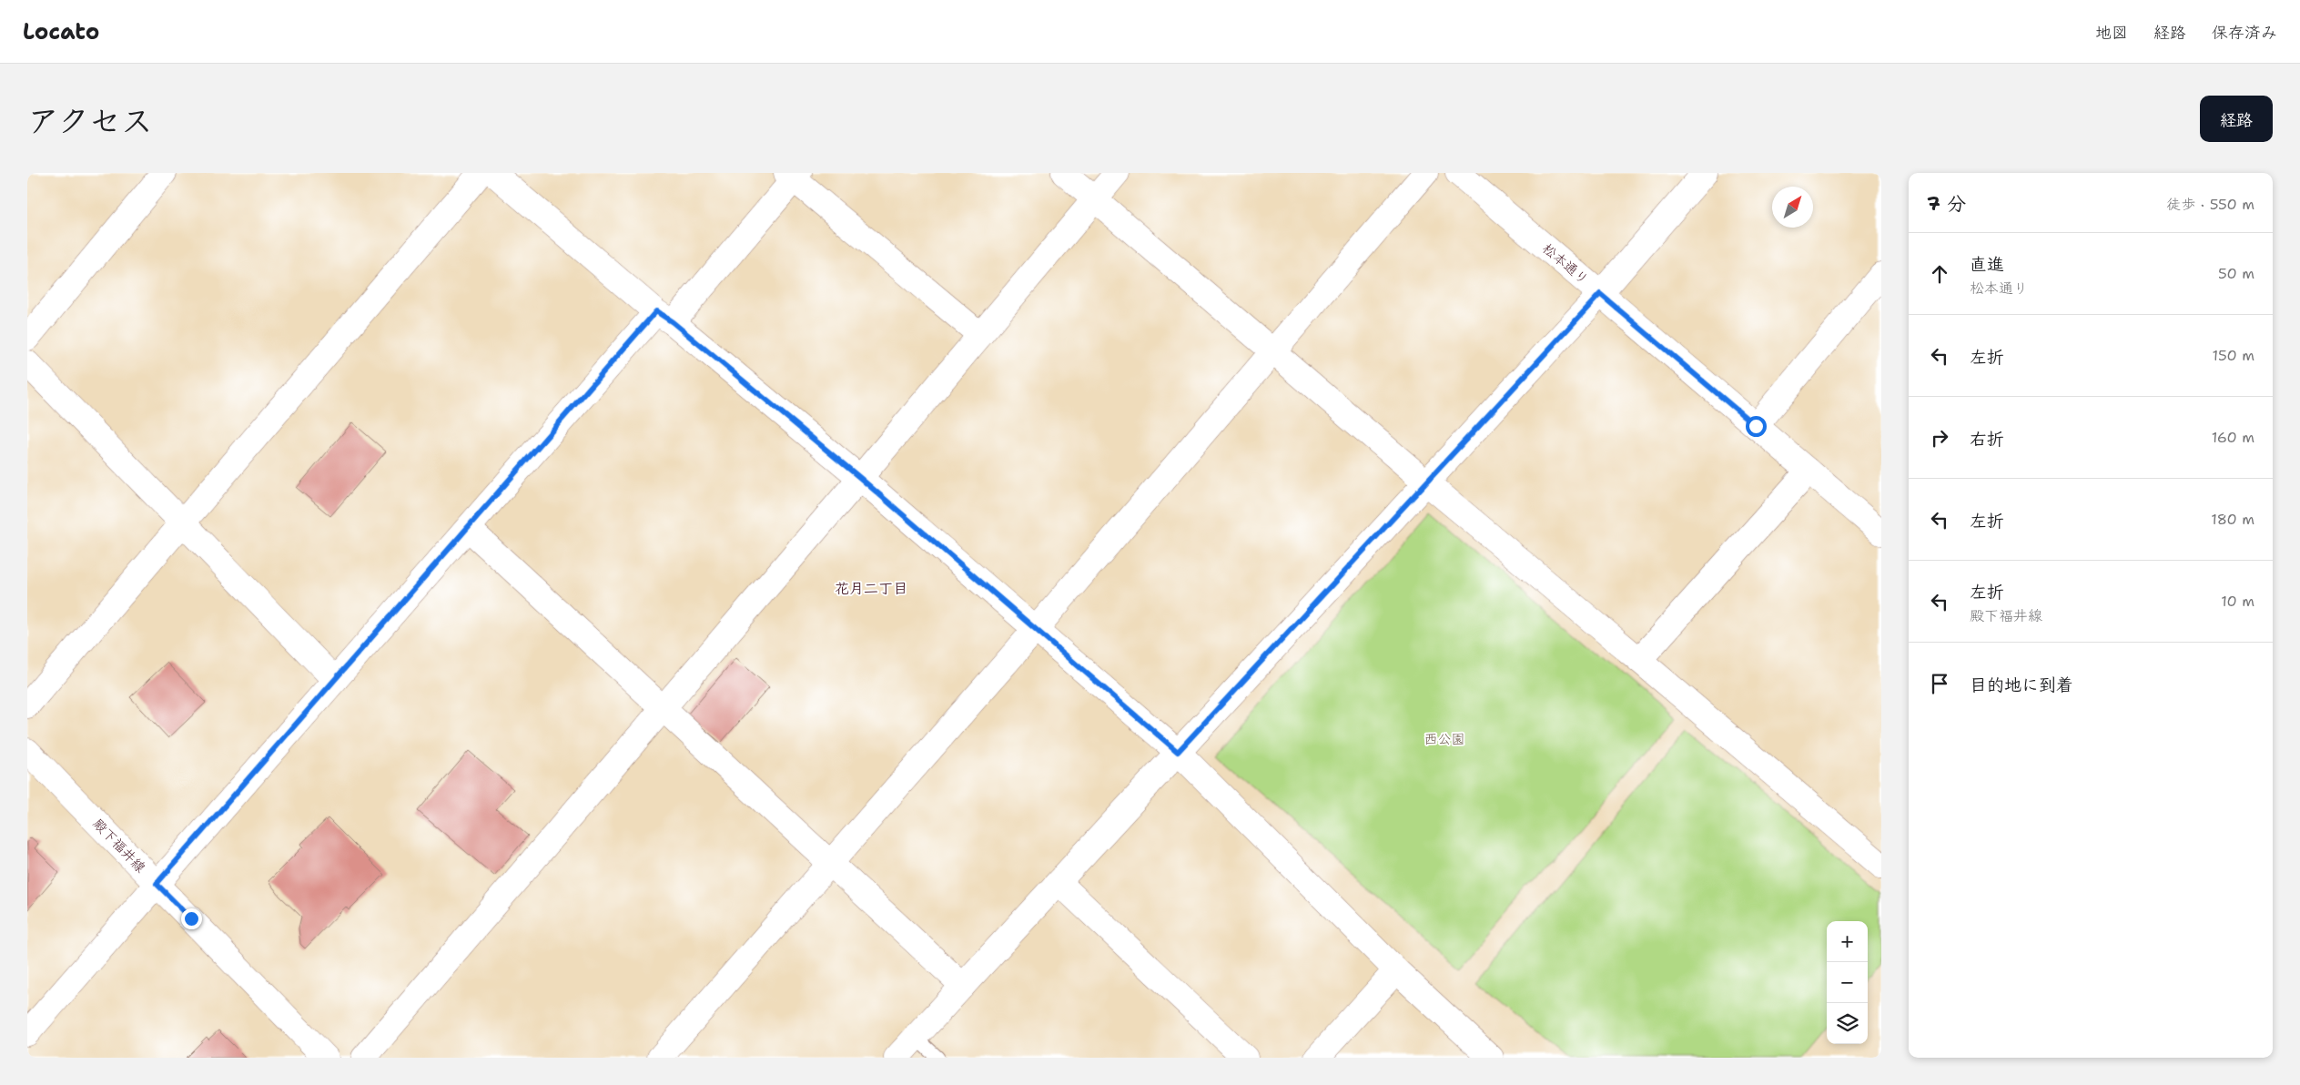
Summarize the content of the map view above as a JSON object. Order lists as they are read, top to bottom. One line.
{"streets":{"street":["松本通り","殿下福井線"]},"districts":["花月二丁目"],"parks":["西公園"],"north":"top right","page":{"header":"Locato","nav":["地図","経路","保存済み"],"title":"アクセス","buttons":"経路","heading":["7 分","徒歩 · 550 m"],"list":[["直進","松本通り","50 m"],["左折","150 m"],["右折","160 m"],["左折","180 m"],["左折","殿下福井線","10 m"],"目的地に到着"],"map_buttons":["+","−"]}}
